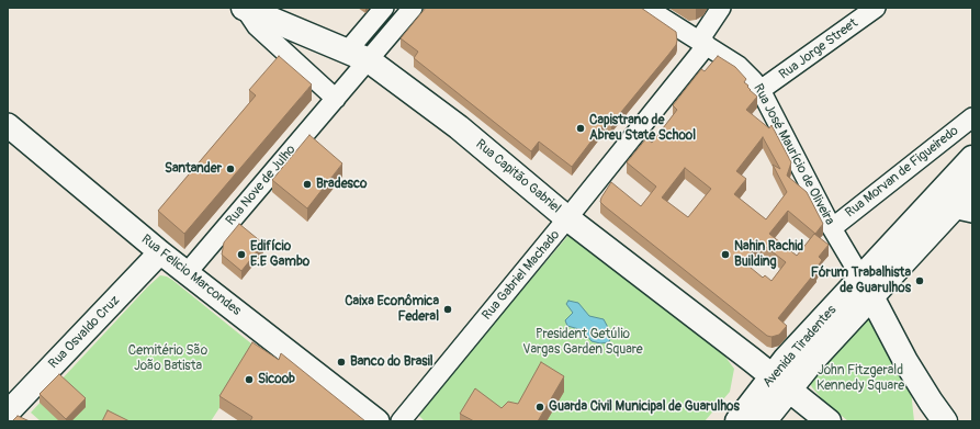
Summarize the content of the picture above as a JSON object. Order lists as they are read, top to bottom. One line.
{"streets":{"main road":["Rua Capitão Gabriel","Avenida Tiradentes"],"street":["Rua Jorge Street","Rua José Maurício de Oliveira","Rua Morvan de Figueiredo","Rua Nove de Julho","Rua Felicio Marcondes","Rua Gabriel Machado","Rua Osvaldo Cruz"]},"crossings":[["Rua Jorge Street","Rua José Maurício de Oliveira"],["Rua José Maurício de Oliveira","Rua Morvan de Figueiredo"],["Rua José Maurício de Oliveira","Rua Gabriel Machado"],["Rua José Maurício de Oliveira","Avenida Tiradentes"],["Rua Capitão Gabriel","Rua Nove de Julho"],["Rua Capitão Gabriel","Rua Gabriel Machado"],["Rua Capitão Gabriel","Avenida Tiradentes"],["Rua Nove de Julho","Rua Felicio Marcondes"],["Rua Felicio Marcondes","Rua Osvaldo Cruz"]],"parks":["President Getúlio Vargas Garden Square","Cemitério São João Batista","John Fitzgerald Kennedy Square"],"places":["Capistrano de Abreu State School","Santander","Bradesco","Edifício E.E Gambo","Nahin Rachid Building","Fórum Trabalhista de Guarulhos","Caixa Econômica Federal","Banco do Brasil","Sicoob","Guarda Civil Municipal de Guarulhos"]}
